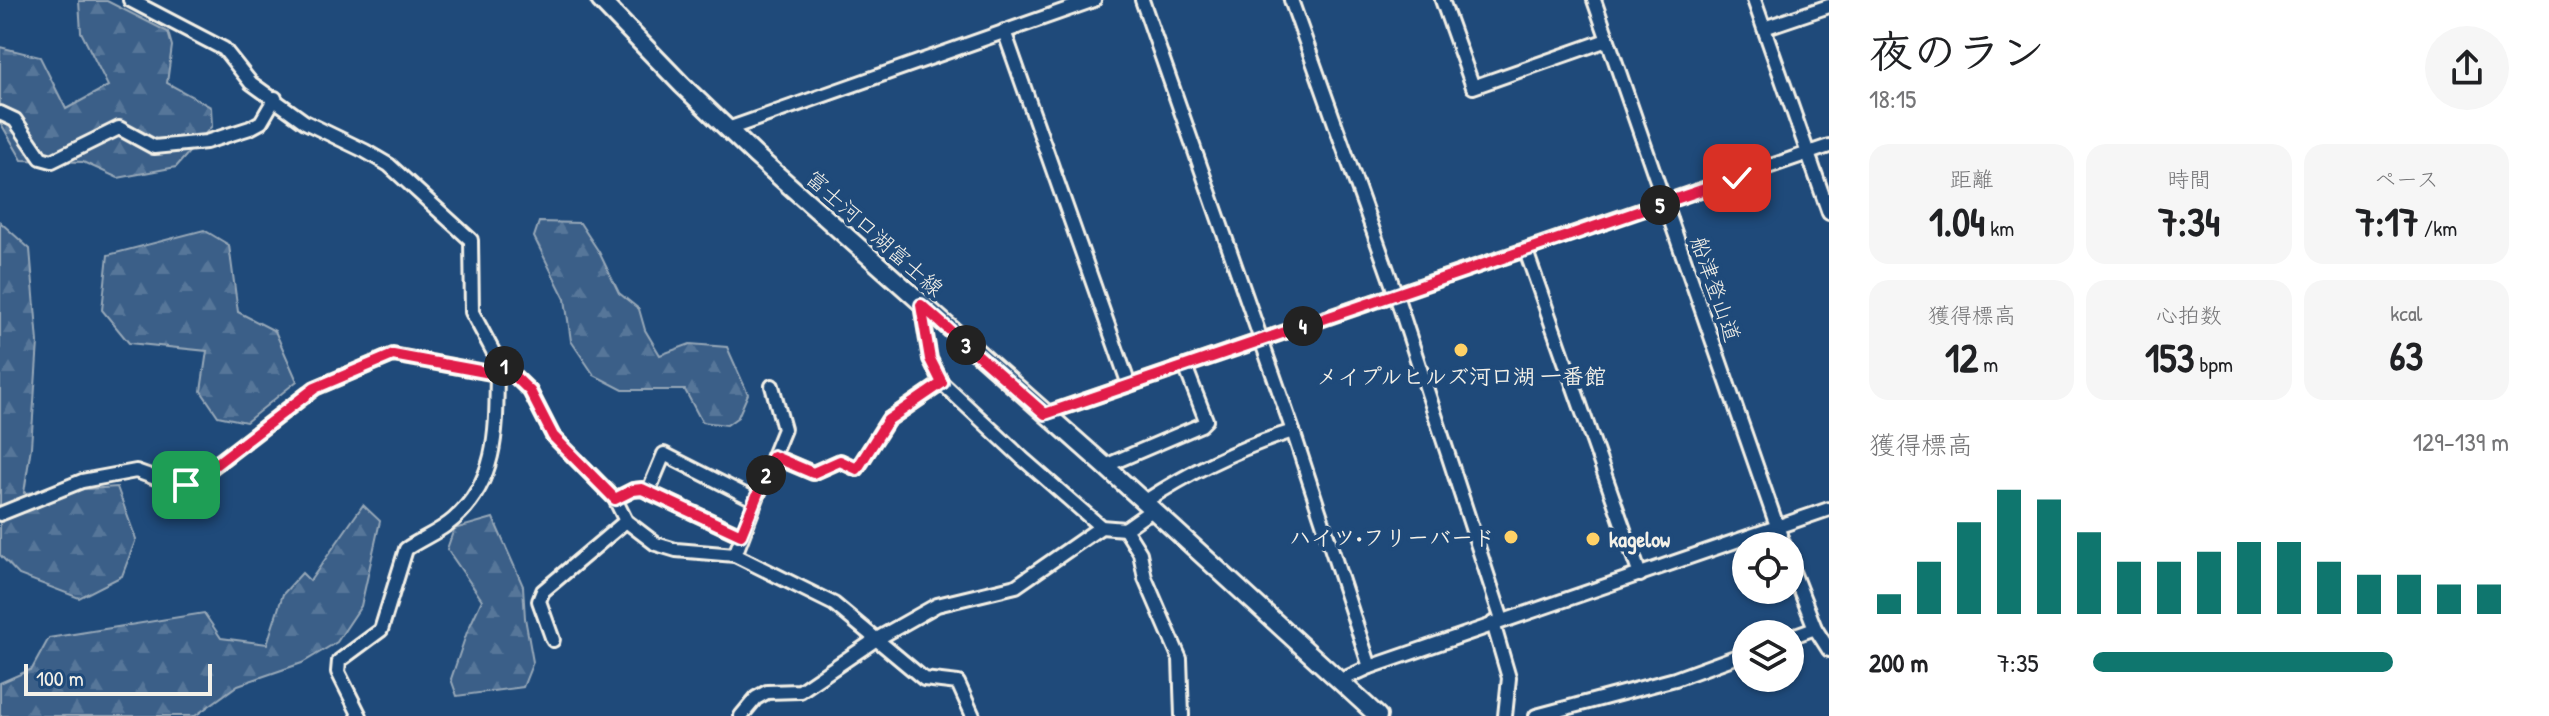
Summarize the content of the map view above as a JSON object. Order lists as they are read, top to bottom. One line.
{"streets":{"main road":["富士河口湖富士線"],"street":["船津登山道"]},"places":["メイプルヒルズ河口湖 一番館","ハイツ•フリーバード","kagelow"],"scale_bar":"100 m","page":{"heading":["夜のラン","18:15"],"stats":[["距離","1.04 km"],["時間","7:34"],["ペース","7:17 /km"],["獲得標高","12 m"],["心拍数","153 bpm"],["kcal","63"]],"pins":["5","4","3","1","2"],"chart":["獲得標高","129–139 m"],"list":[{"name":"200 m","note":"7:35"}],"scale":"100 m"}}
